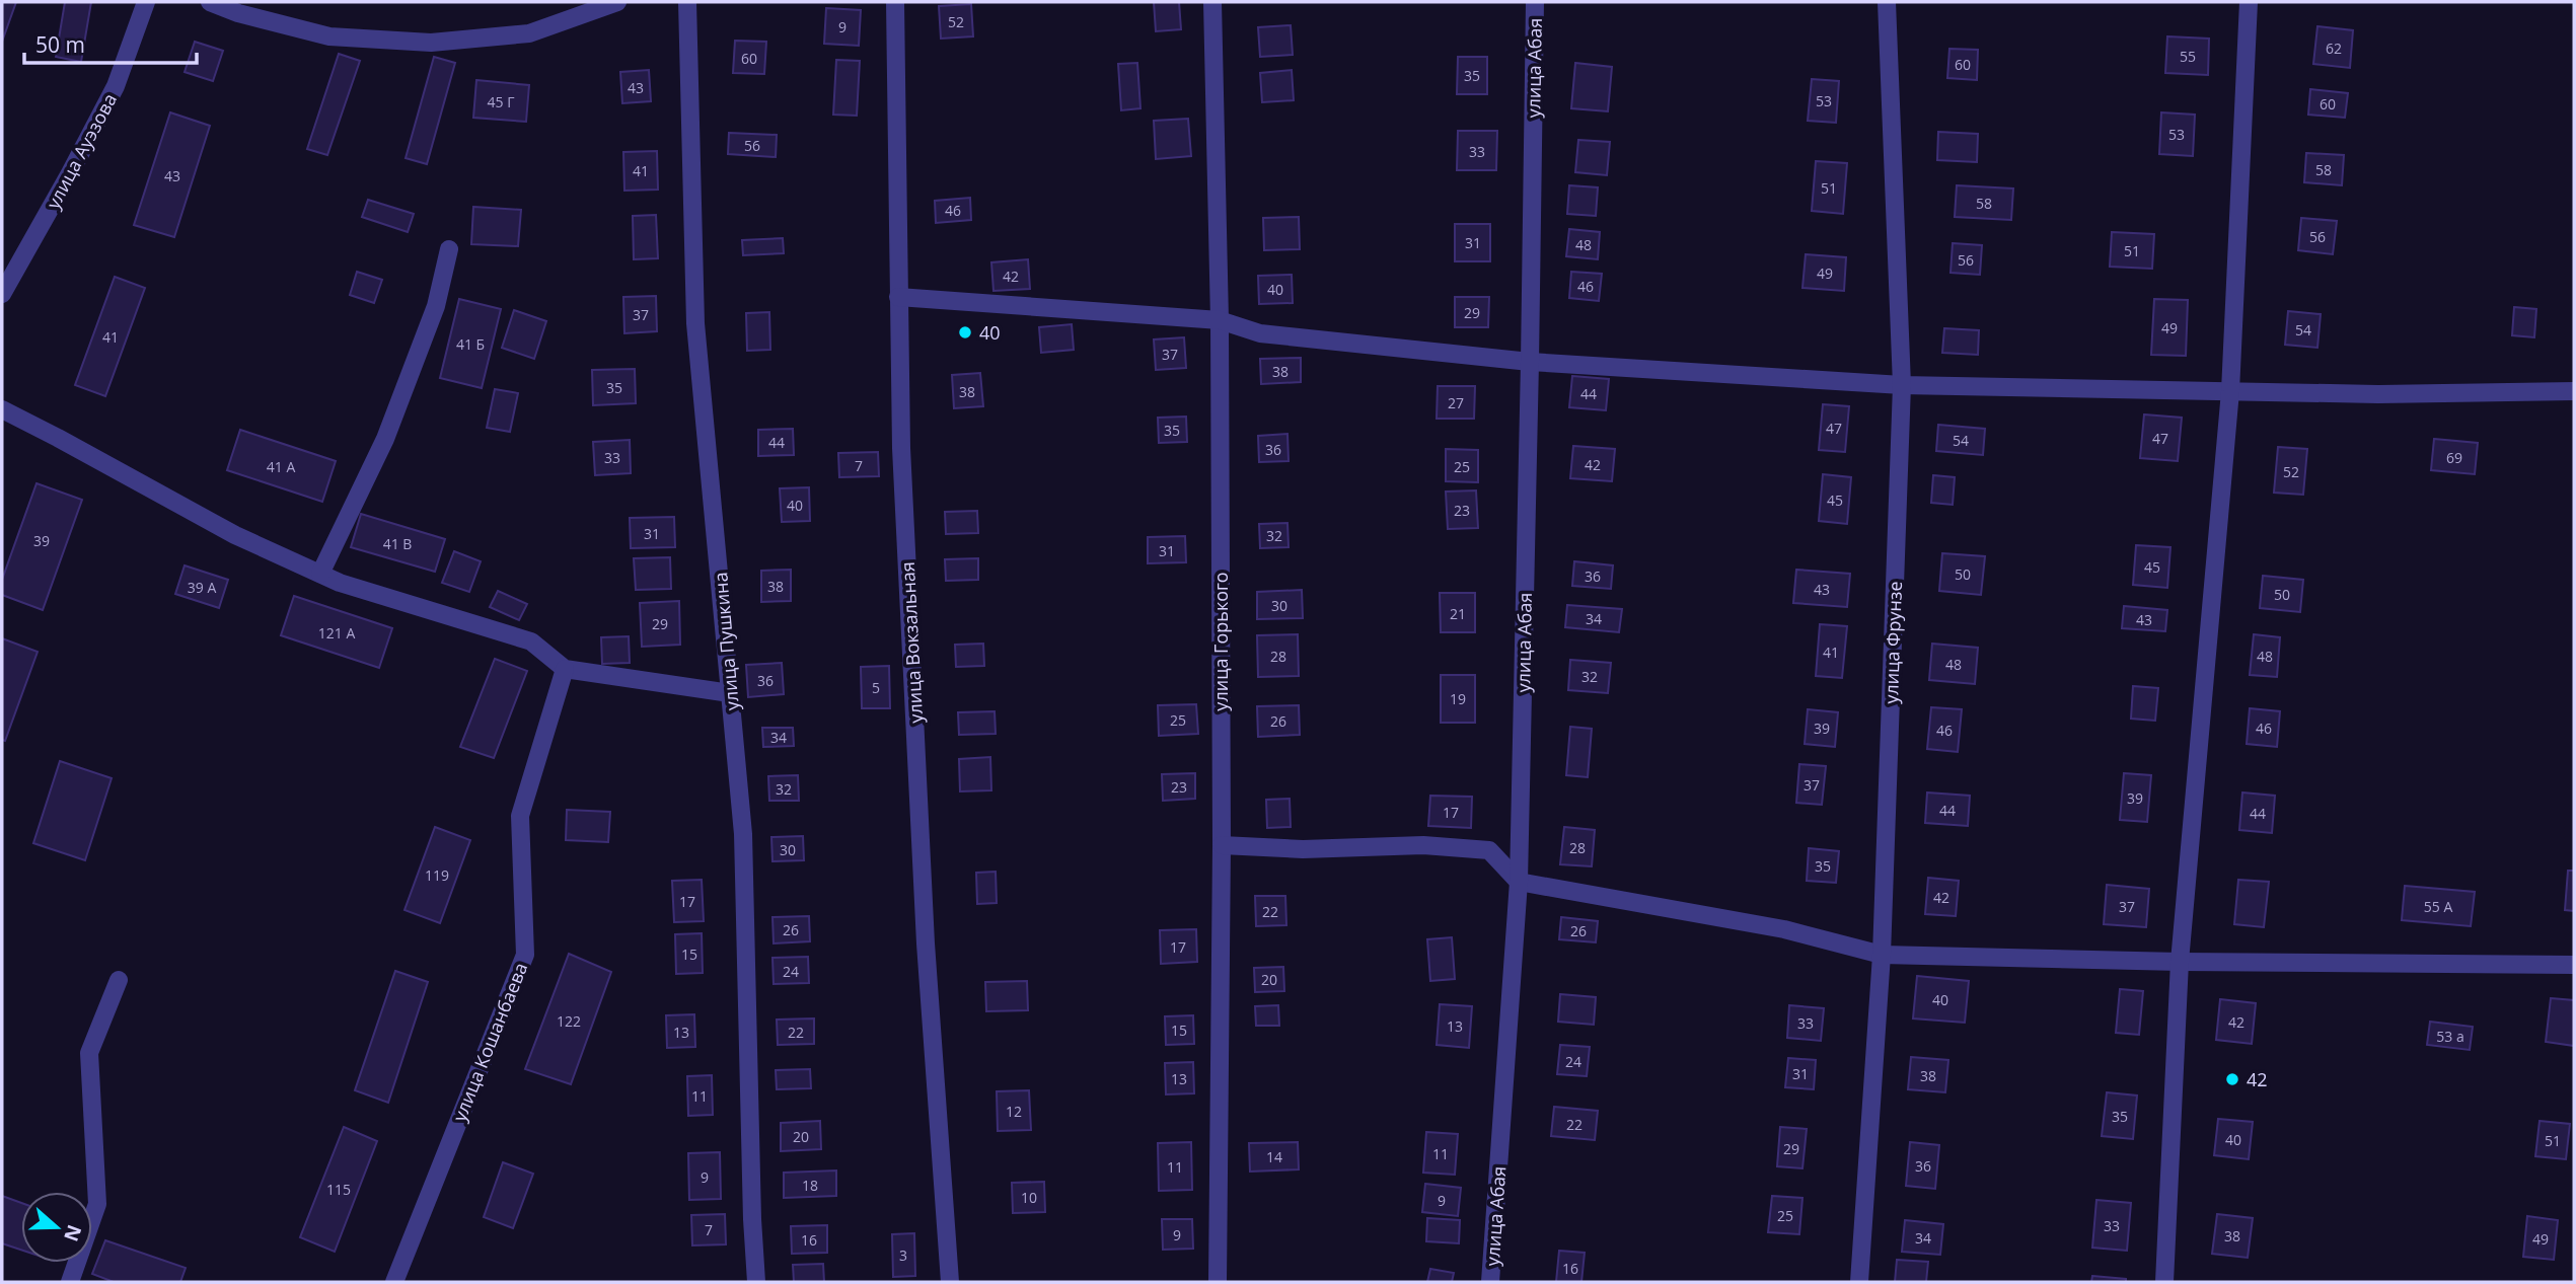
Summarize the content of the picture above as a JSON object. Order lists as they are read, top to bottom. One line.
{"streets":{"street":["улица Абая","улица Ауэзова","улица Пушкина","улица Горького","улица Вокзальная","улица Фрунзе","улица Кошанбаева"]},"places":["40","42"],"house_numbers":["52","9","62","55","60","60","35","43","53","45 Г","60","53","56","33","58","41","43","51","58","46","56","31","48","51","56","49","42","46","40","29","37","49","54","41","41 Б","37","38","35","38","44","27","47","35","47","54","44","36","33","69","42","7","41 А","25","52","45","40","23","31","32","39","41 В","31","45","50","36","38","39 A","43","50","30","21","34","43","29","121 A","41","28","48","48","32","36","5","19","25","26","39","46","46","34","37","23","32","39","44","17","44","28","30","35","119","42","17","37","55 А","22","26","26","17","15","24","20","40","122","42","33","13","15","13","22","53 a","24","31","38","13","11","12","35","22","20","40","51","29","11","14","36","11","9","18","115","10","9","25","33","7","9","38","34","49","16","3","16"],"scale_bar":"50 m","north":"right"}
